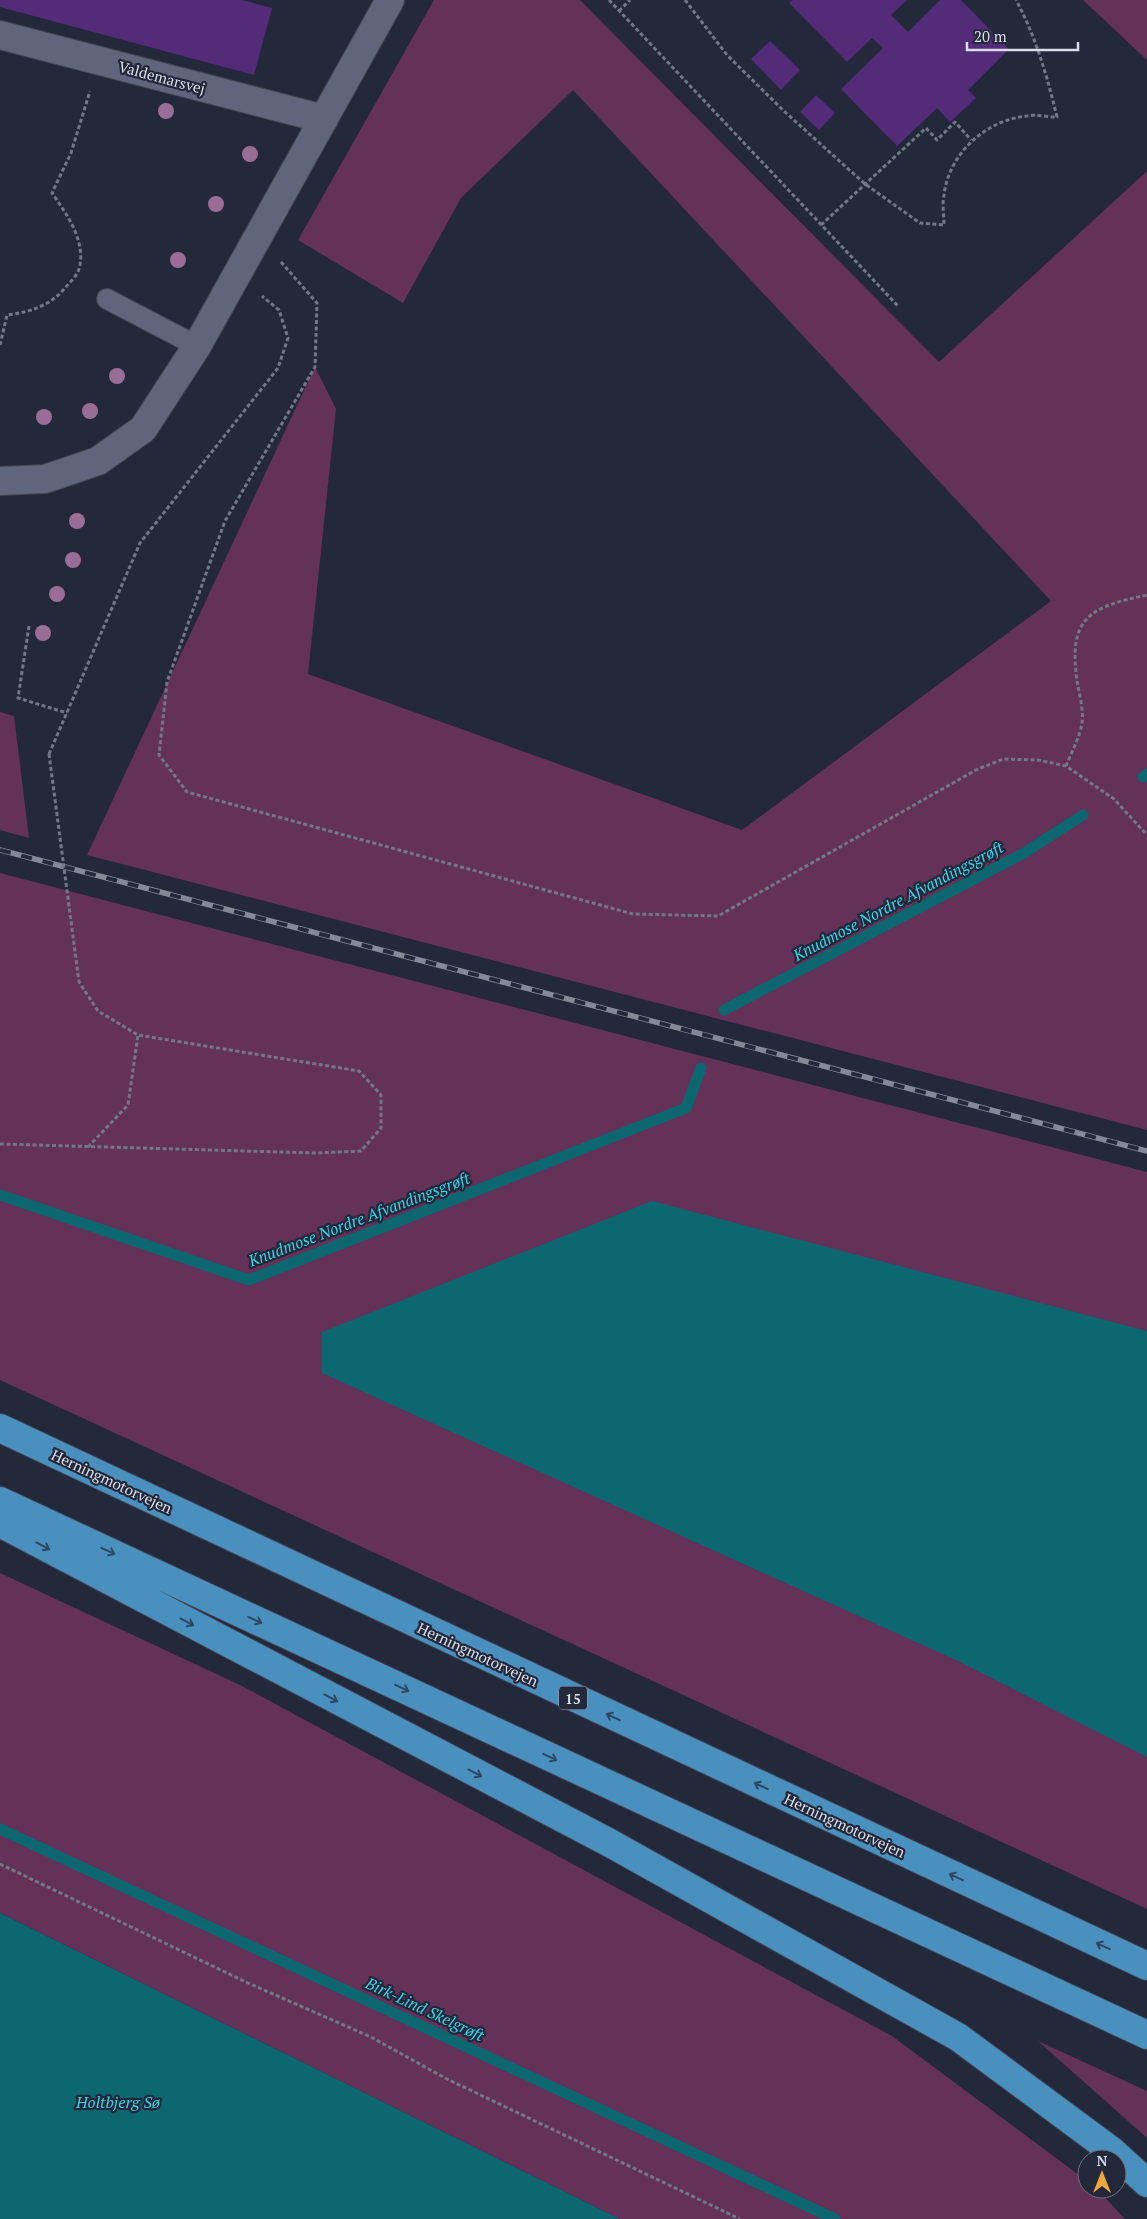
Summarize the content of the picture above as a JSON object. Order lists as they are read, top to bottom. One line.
{"streets":{"highway":["Herningmotorvejen","15"],"street":["Valdemarsvej"]},"water":["Knudmose Nordre Afvandingsgrøft","Birk-Lind Skelgrøft","Holtbjerg Sø"],"scale_bar":"20 m","north":"top"}
